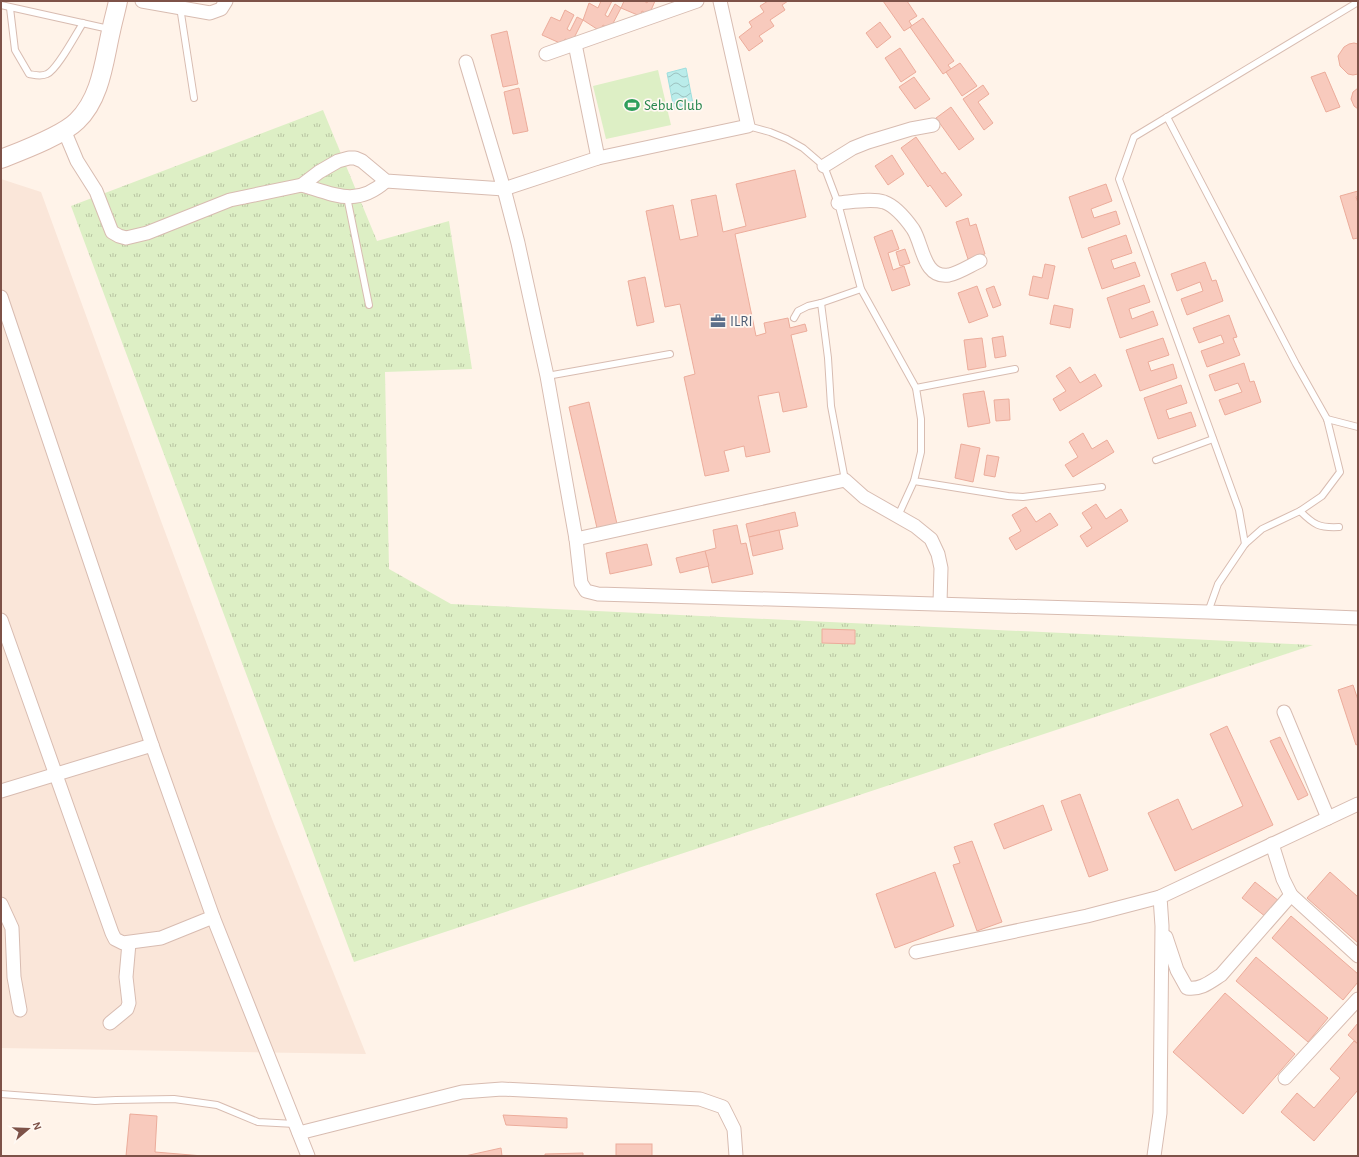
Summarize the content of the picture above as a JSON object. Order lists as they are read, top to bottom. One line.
{"places":{"sports":["Sebu Club"],"office":["ILRI"]},"north":"right"}
